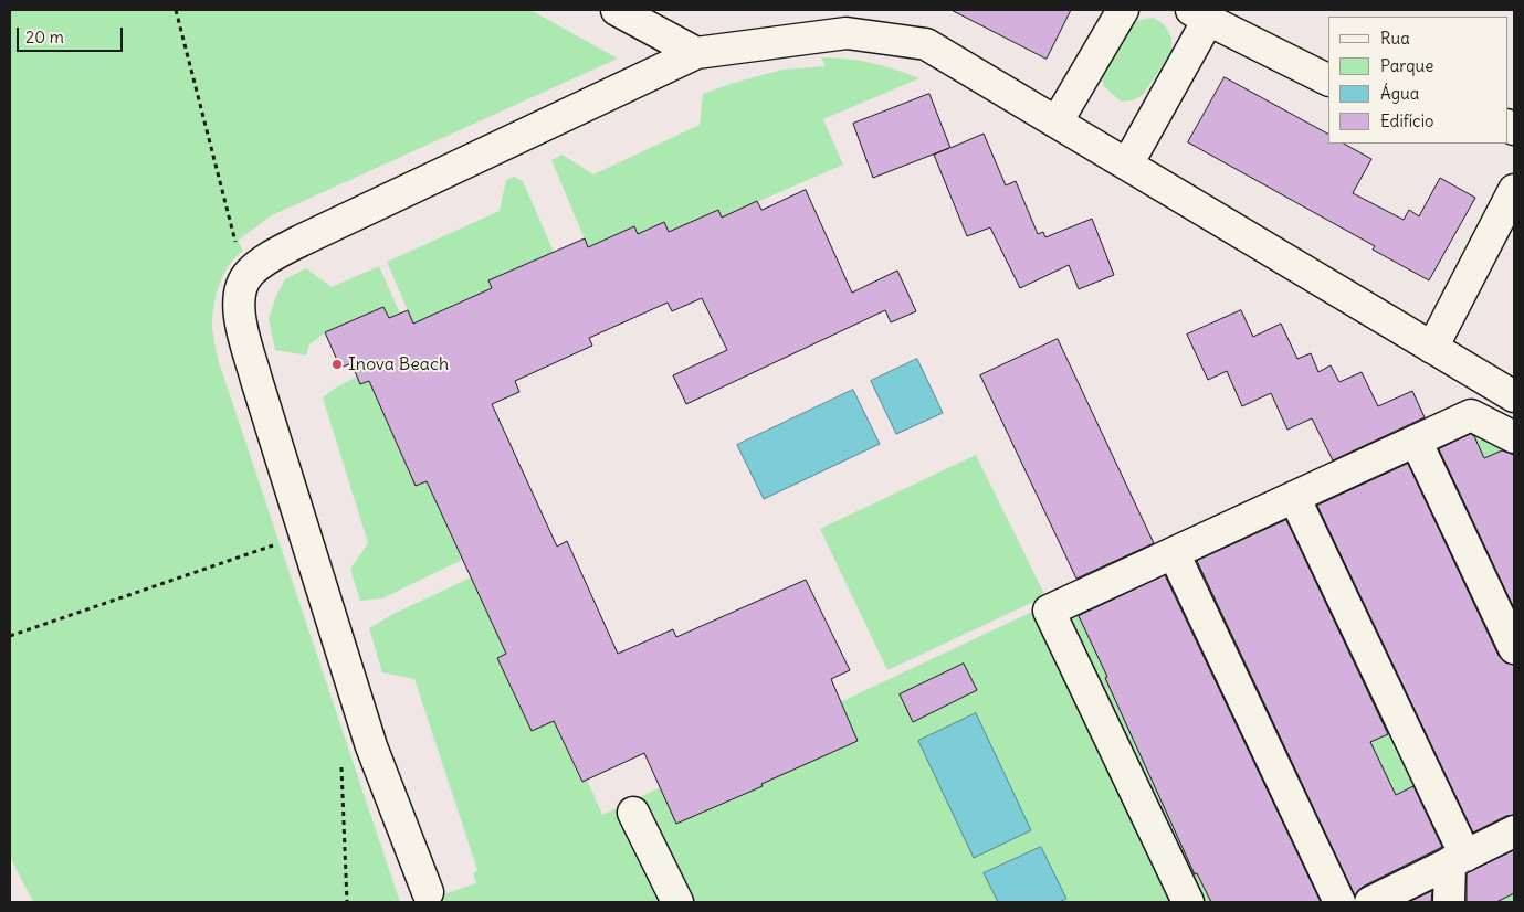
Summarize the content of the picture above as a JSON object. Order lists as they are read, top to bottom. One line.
{"places":["Inova Beach"],"legend":["Rua","Parque","Água","Edifício"],"scale_bar":"20 m"}
